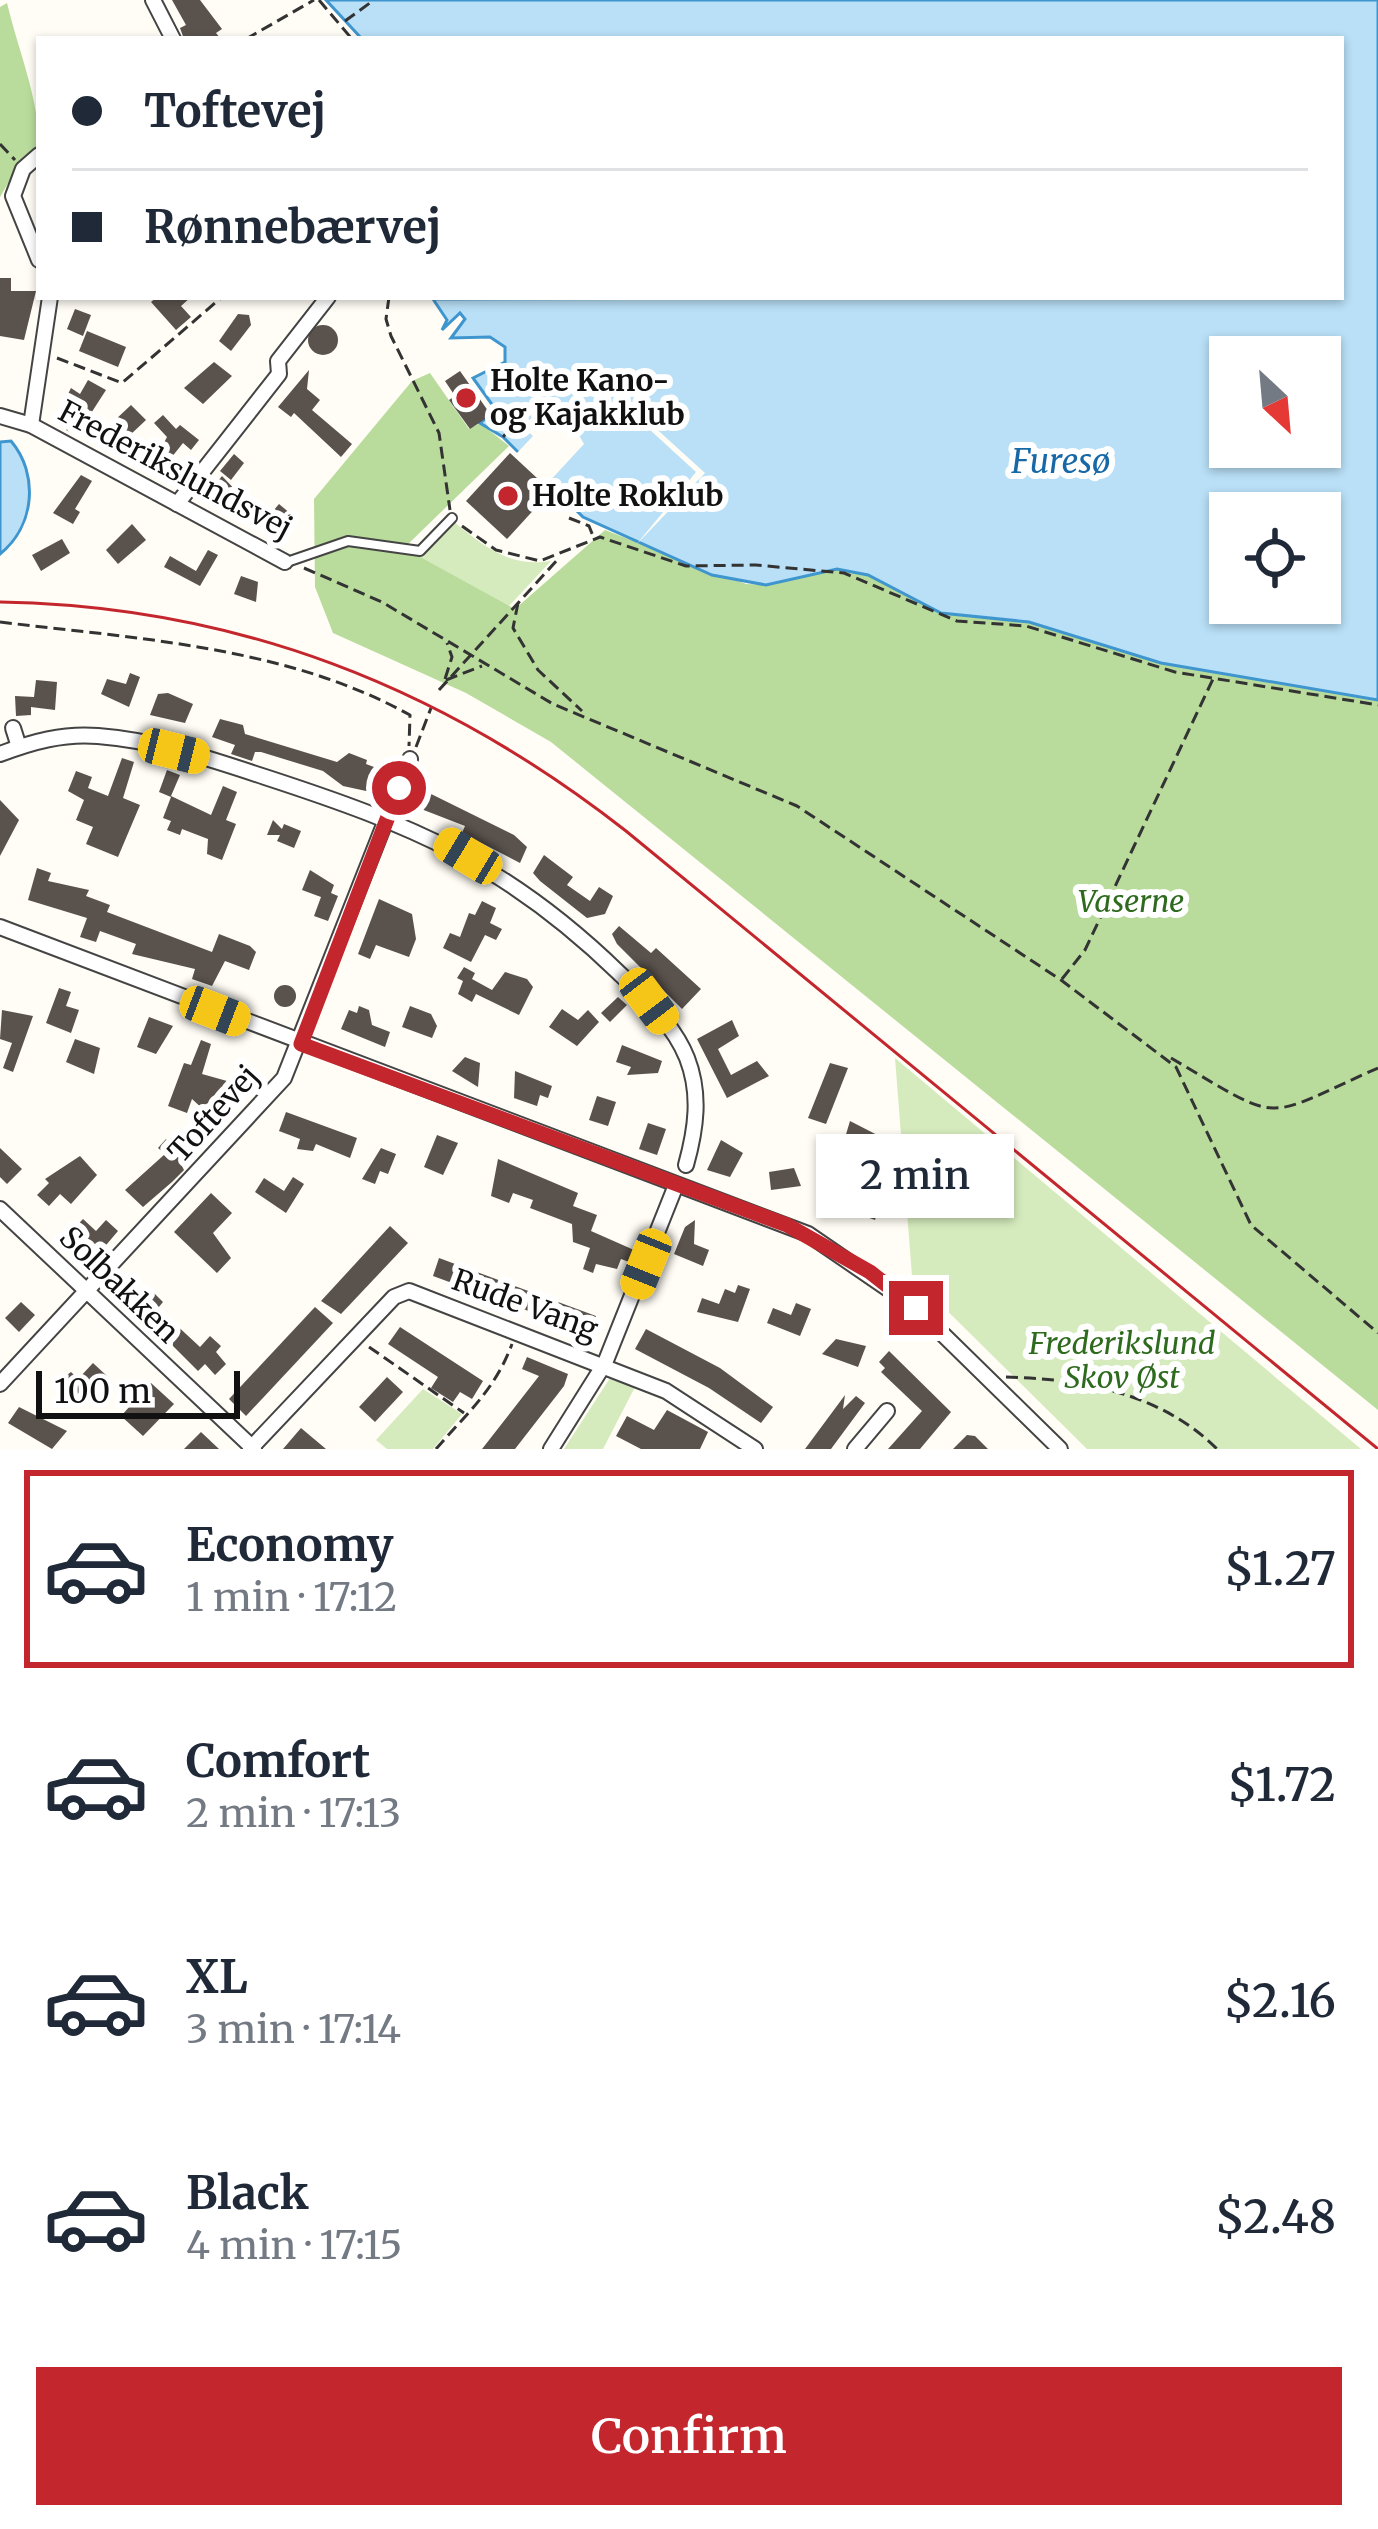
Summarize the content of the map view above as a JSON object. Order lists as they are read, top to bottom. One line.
{"streets":{"street":["Frederikslundsvej","Toftevej","Solbakken","Rude Vang"]},"crossings":[["Toftevej","Solbakken"],["Solbakken","Rude Vang"]],"water":["Furesø"],"parks":["Vaserne","Frederikslund Skov Øst"],"places":["Holte Kano- og Kajakklub","Holte Roklub"],"scale_bar":"100 m","north":"bottom right","page":{"banner":["Toftevej","Rønnebærvej"],"bubble":"2 min","scale":"100 m","list":[{"name":"Economy","note":"1 min · 17:12","value":"$1.27"},{"name":"Comfort","note":"2 min · 17:13","value":"$1.72"},{"name":"XL","note":"3 min · 17:14","value":"$2.16"},{"name":"Black","note":"4 min · 17:15","value":"$2.48"}],"buttons":"Confirm"}}
